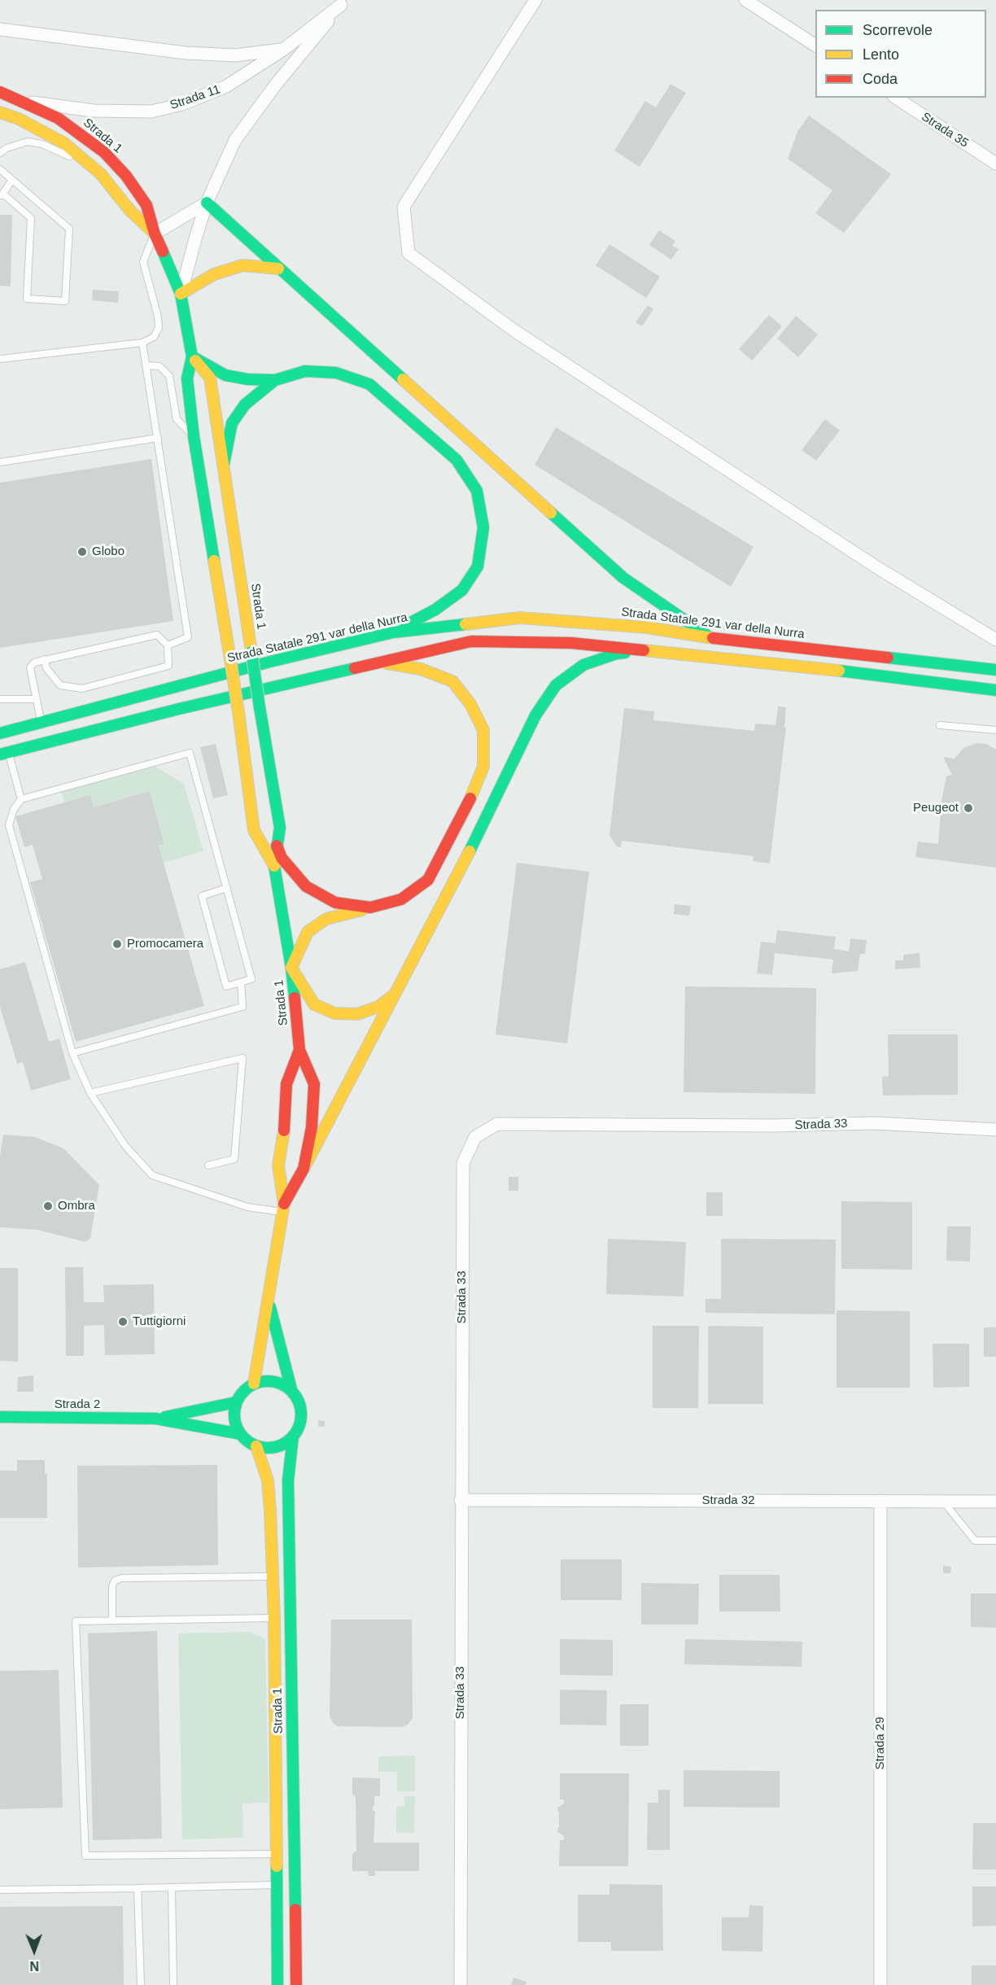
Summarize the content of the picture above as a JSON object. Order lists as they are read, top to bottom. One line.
{"streets":{"main road":["Strada 1","Strada Statale 291 var della Nurra","Strada 2"],"street":["Strada 11","Strada 35","Strada 33","Strada 32","Strada 29"]},"crossings":[["Strada 11","Strada 1"],["Strada 1","Strada 2"],["Strada 33","Strada 32"],["Strada 32","Strada 29"]],"places":["Globo","Peugeot","Promocamera","Ombra","Tuttigiorni"],"legend":["Scorrevole","Lento","Coda"],"north":"bottom"}
